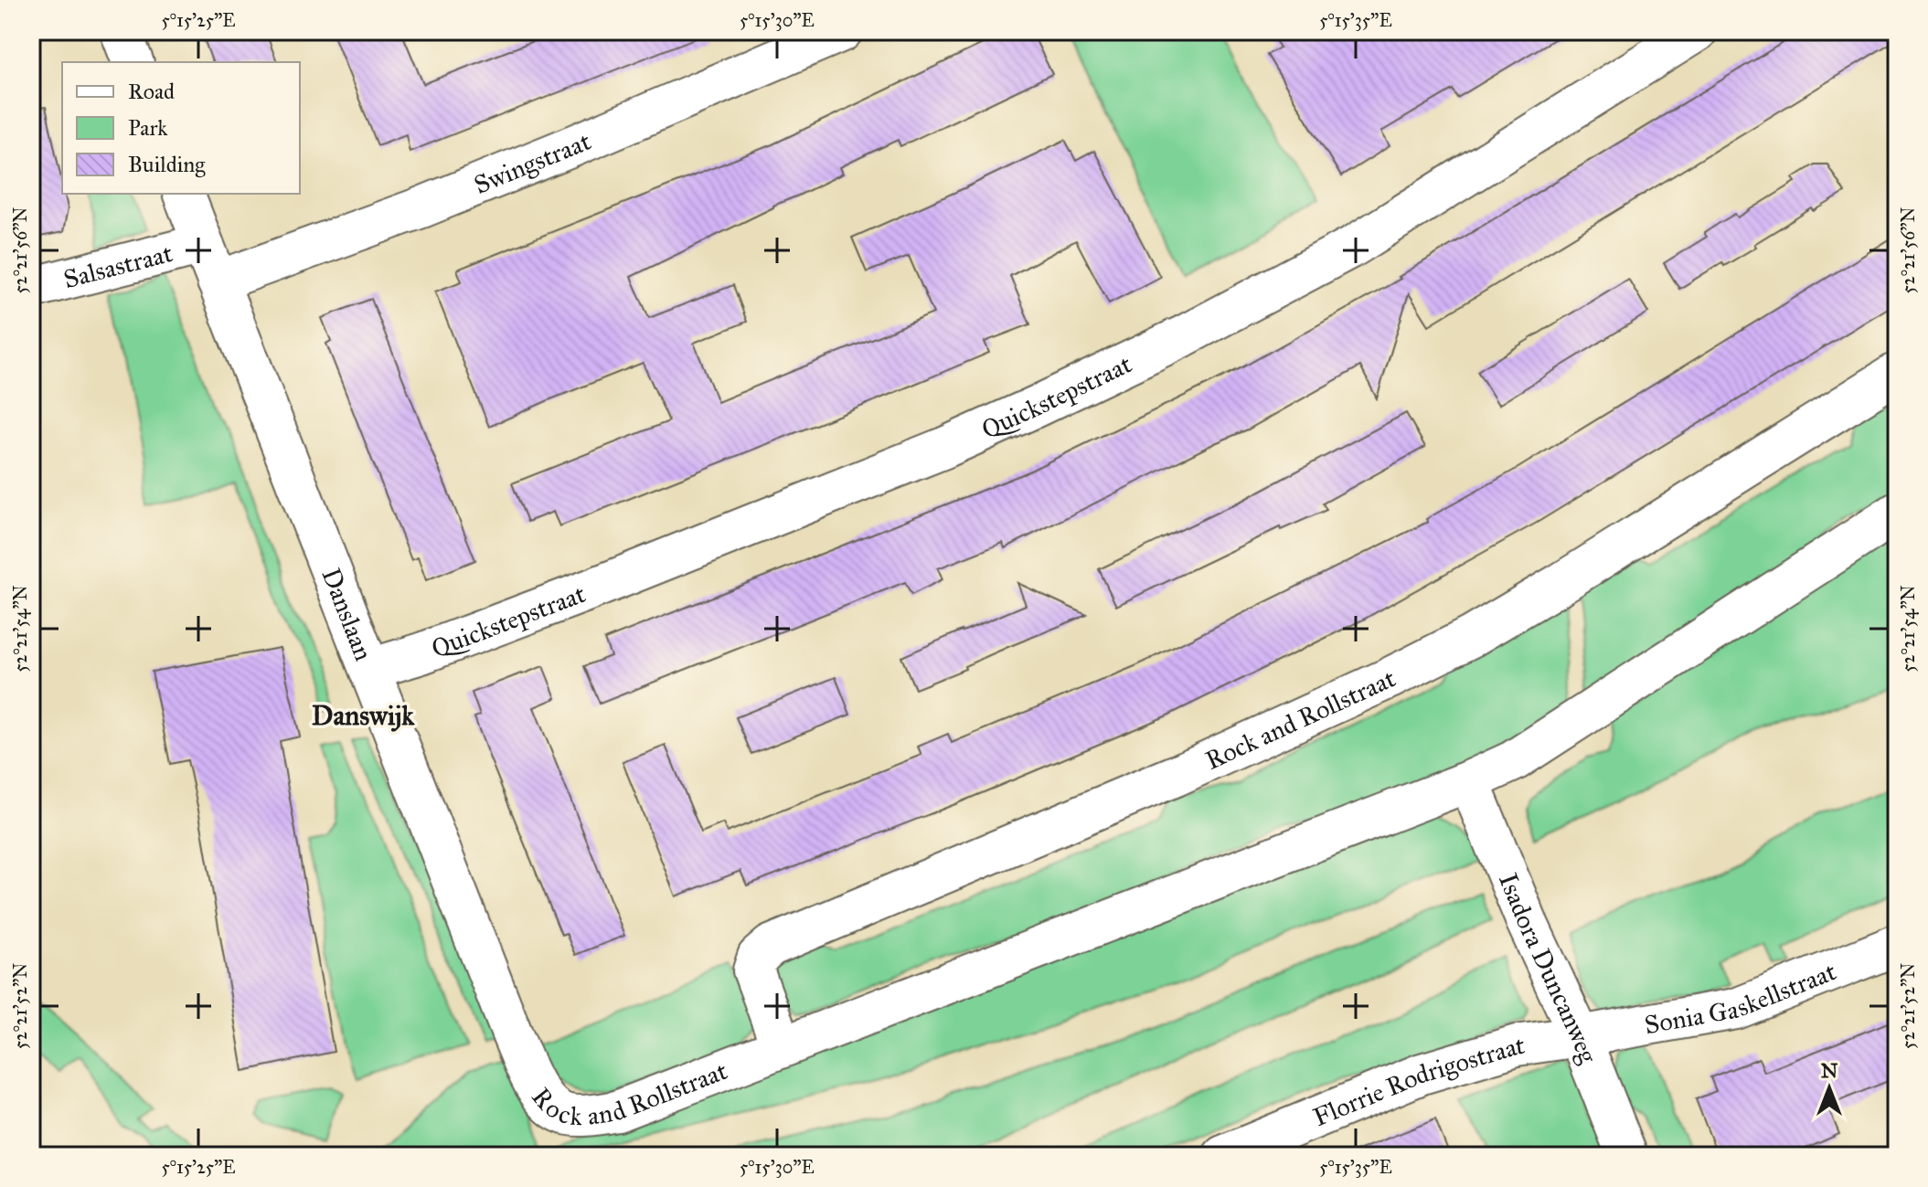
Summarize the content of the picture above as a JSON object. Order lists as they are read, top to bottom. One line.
{"streets":{"street":["Swingstraat","Salsastraat","Quickstepstraat","Danslaan","Rock and Rollstraat","Isadora Duncanweg","Sonia Gaskellstraat","Florrie Rodrigostraat"]},"crossings":[["Swingstraat","Danslaan"],["Salsastraat","Danslaan"],["Quickstepstraat","Danslaan"],["Danslaan","Rock and Rollstraat"],["Rock and Rollstraat","Isadora Duncanweg"],["Isadora Duncanweg","Sonia Gaskellstraat"],["Isadora Duncanweg","Florrie Rodrigostraat"],["Sonia Gaskellstraat","Florrie Rodrigostraat"]],"districts":["Danswijk"],"legend":["Road","Park","Building"],"north":"top","coordinates":["5°15'25\"E","5°15'30\"E","5°15'35\"E","52°21'56\"N","52°21'54\"N","52°21'52\"N"]}
